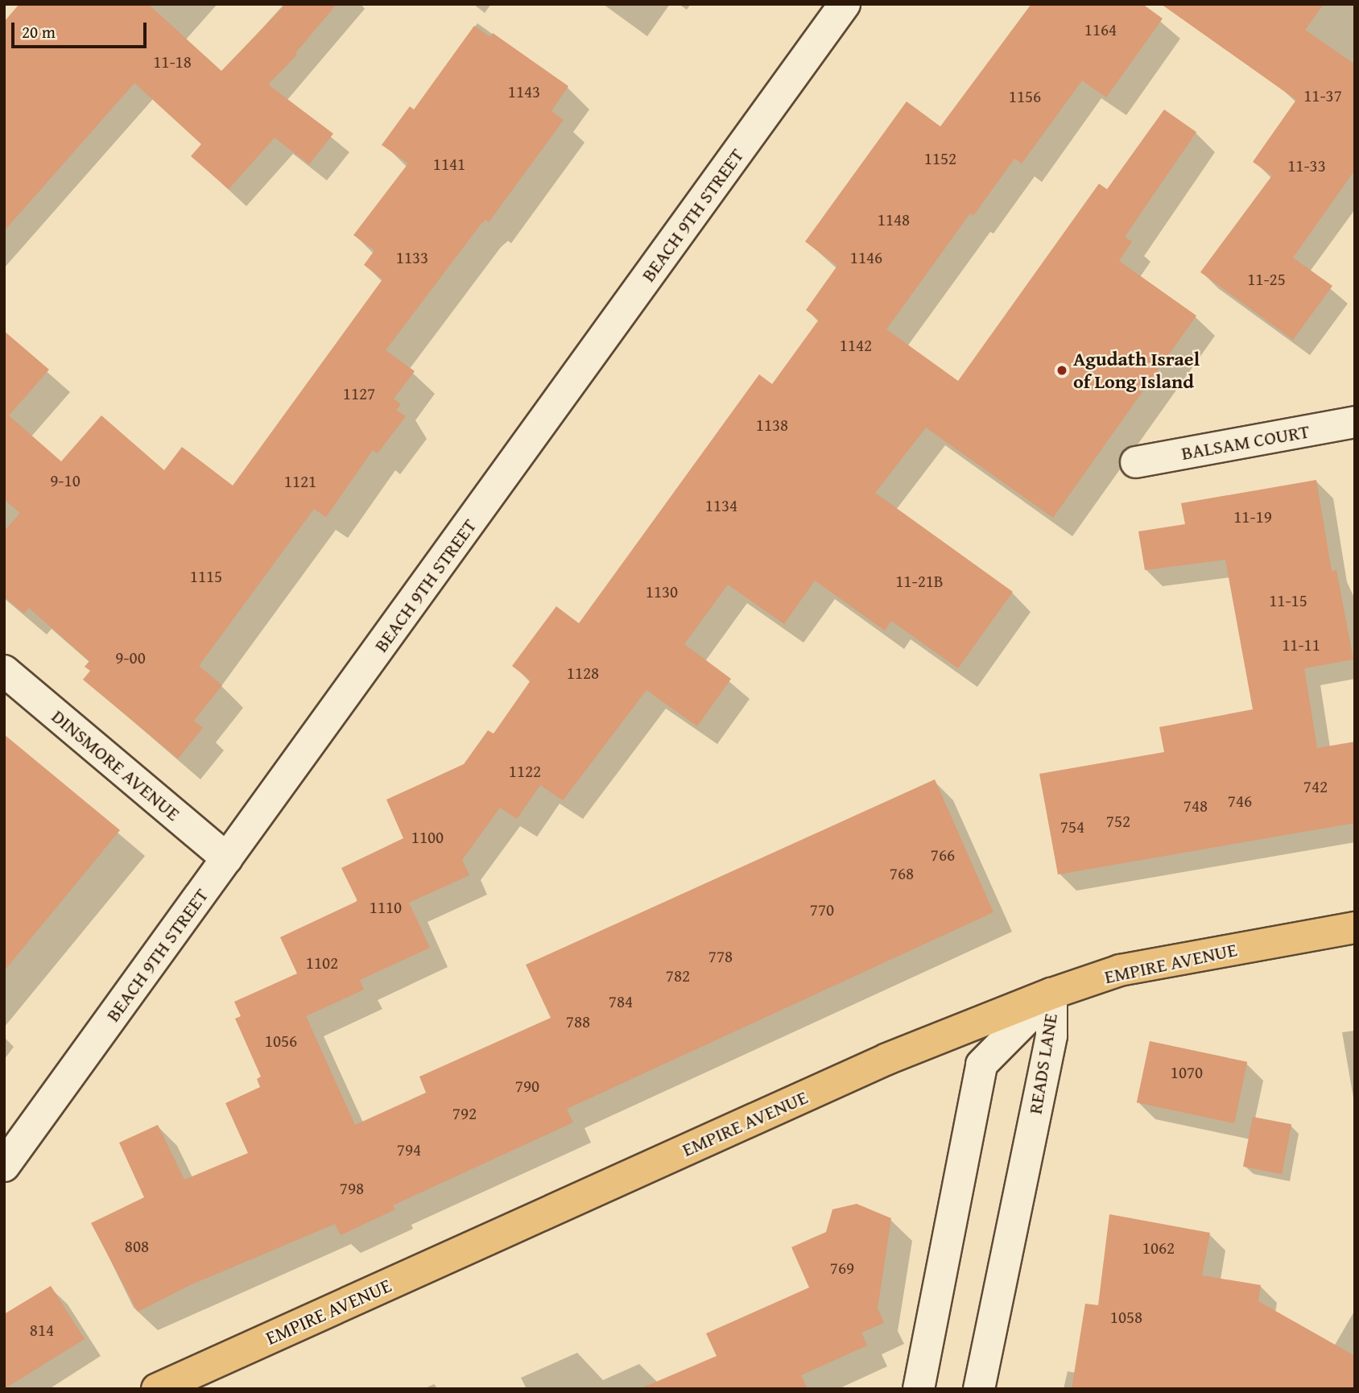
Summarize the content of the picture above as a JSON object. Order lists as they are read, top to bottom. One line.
{"streets":{"main road":["EMPIRE AVENUE"],"street":["BEACH 9TH STREET","BALSAM COURT","DINSMORE AVENUE","READS LANE"]},"crossings":[["BEACH 9TH STREET","DINSMORE AVENUE"],["EMPIRE AVENUE","READS LANE"]],"places":["Agudath Israel of Long Island"],"house_numbers":["1164","11-18","1143","11-37","1156","1152","1141","11-33","1148","1133","1146","11-25","1142","1127","1138","9-10","1121","1134","11-19","1115","11-21B","1130","11-15","11-11","9-00","1128","1122","742","746","748","752","754","1100","766","768","1110","770","778","1102","782","784","788","1056","1070","790","792","794","798","808","1062","769","1058","814"],"scale_bar":"20 m"}
